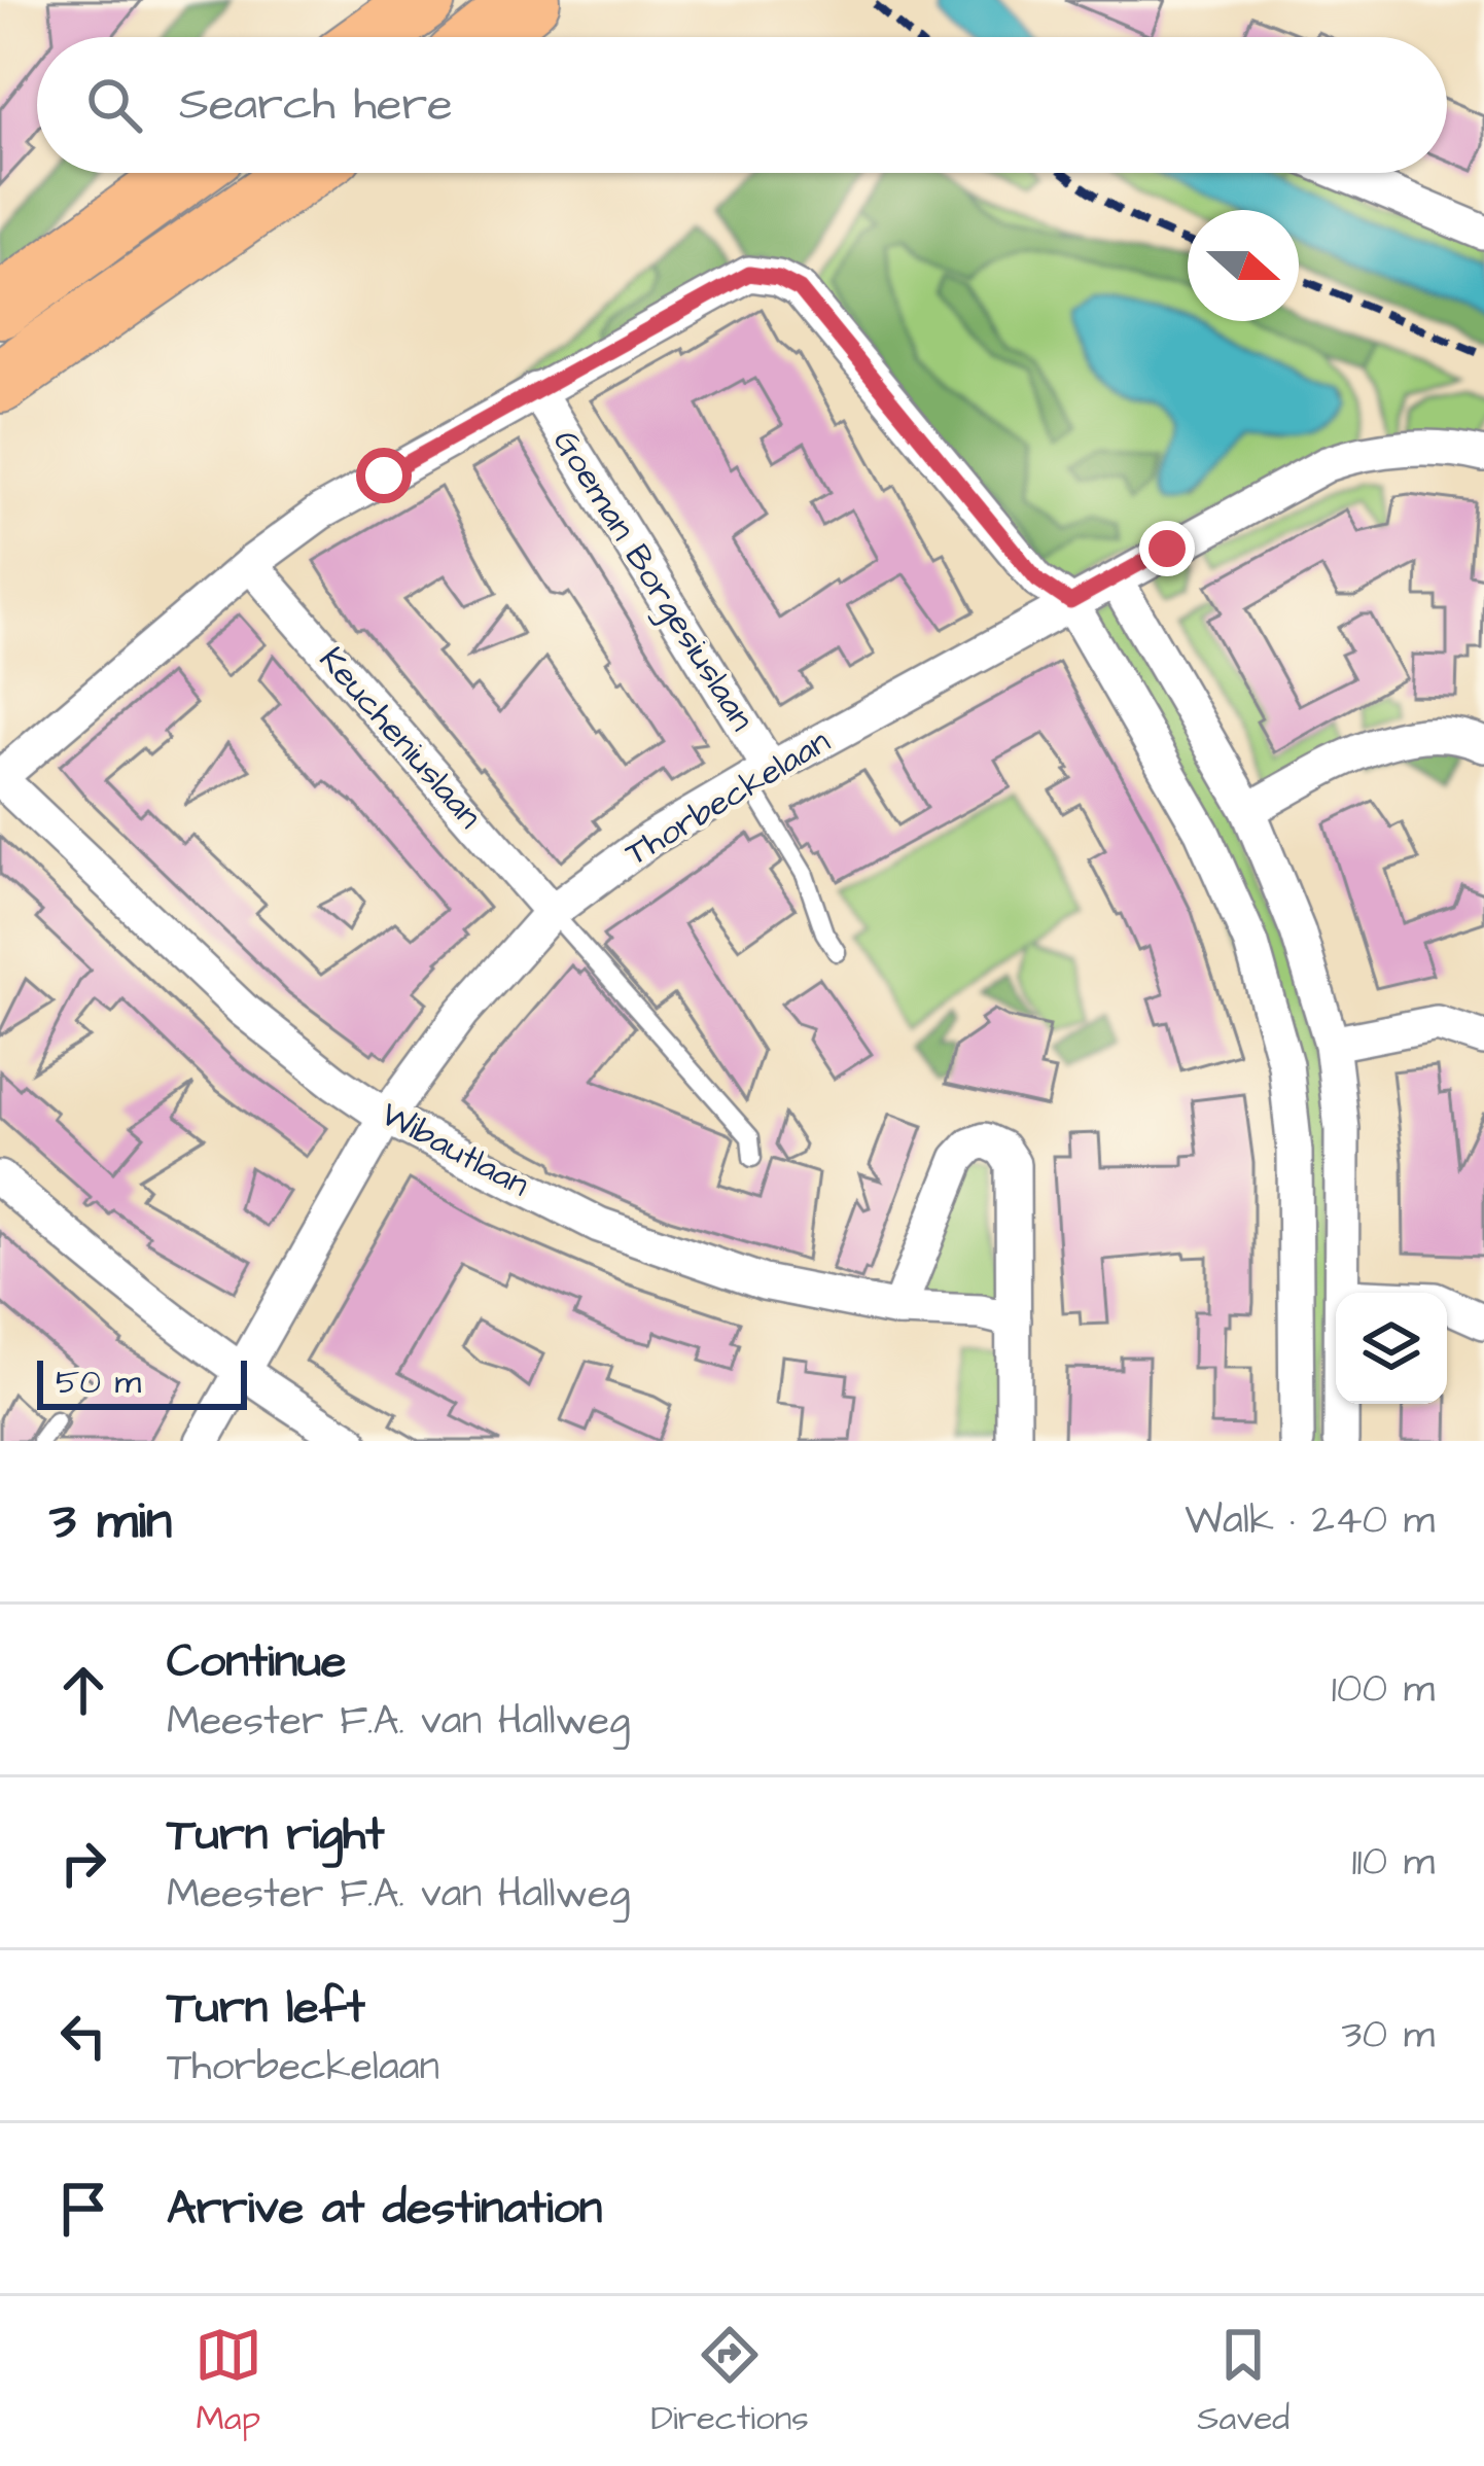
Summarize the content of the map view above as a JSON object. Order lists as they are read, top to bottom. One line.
{"streets":{"street":["Goeman Borgesiuslaan","Keucheniuslaan","Thorbeckelaan","Wibautlaan"]},"crossings":[["Goeman Borgesiuslaan","Thorbeckelaan"],["Keucheniuslaan","Thorbeckelaan"],["Thorbeckelaan","Wibautlaan"]],"scale_bar":"50 m","north":"right","page":{"search":"Search here","scale":"50 m","heading":["3 min","Walk · 240 m"],"list":[["Continue","Meester F.A. van Hallweg","100 m"],["Turn right","Meester F.A. van Hallweg","110 m"],["Turn left","Thorbeckelaan","30 m"],"Arrive at destination"],"nav":["Map","Directions","Saved"]}}
